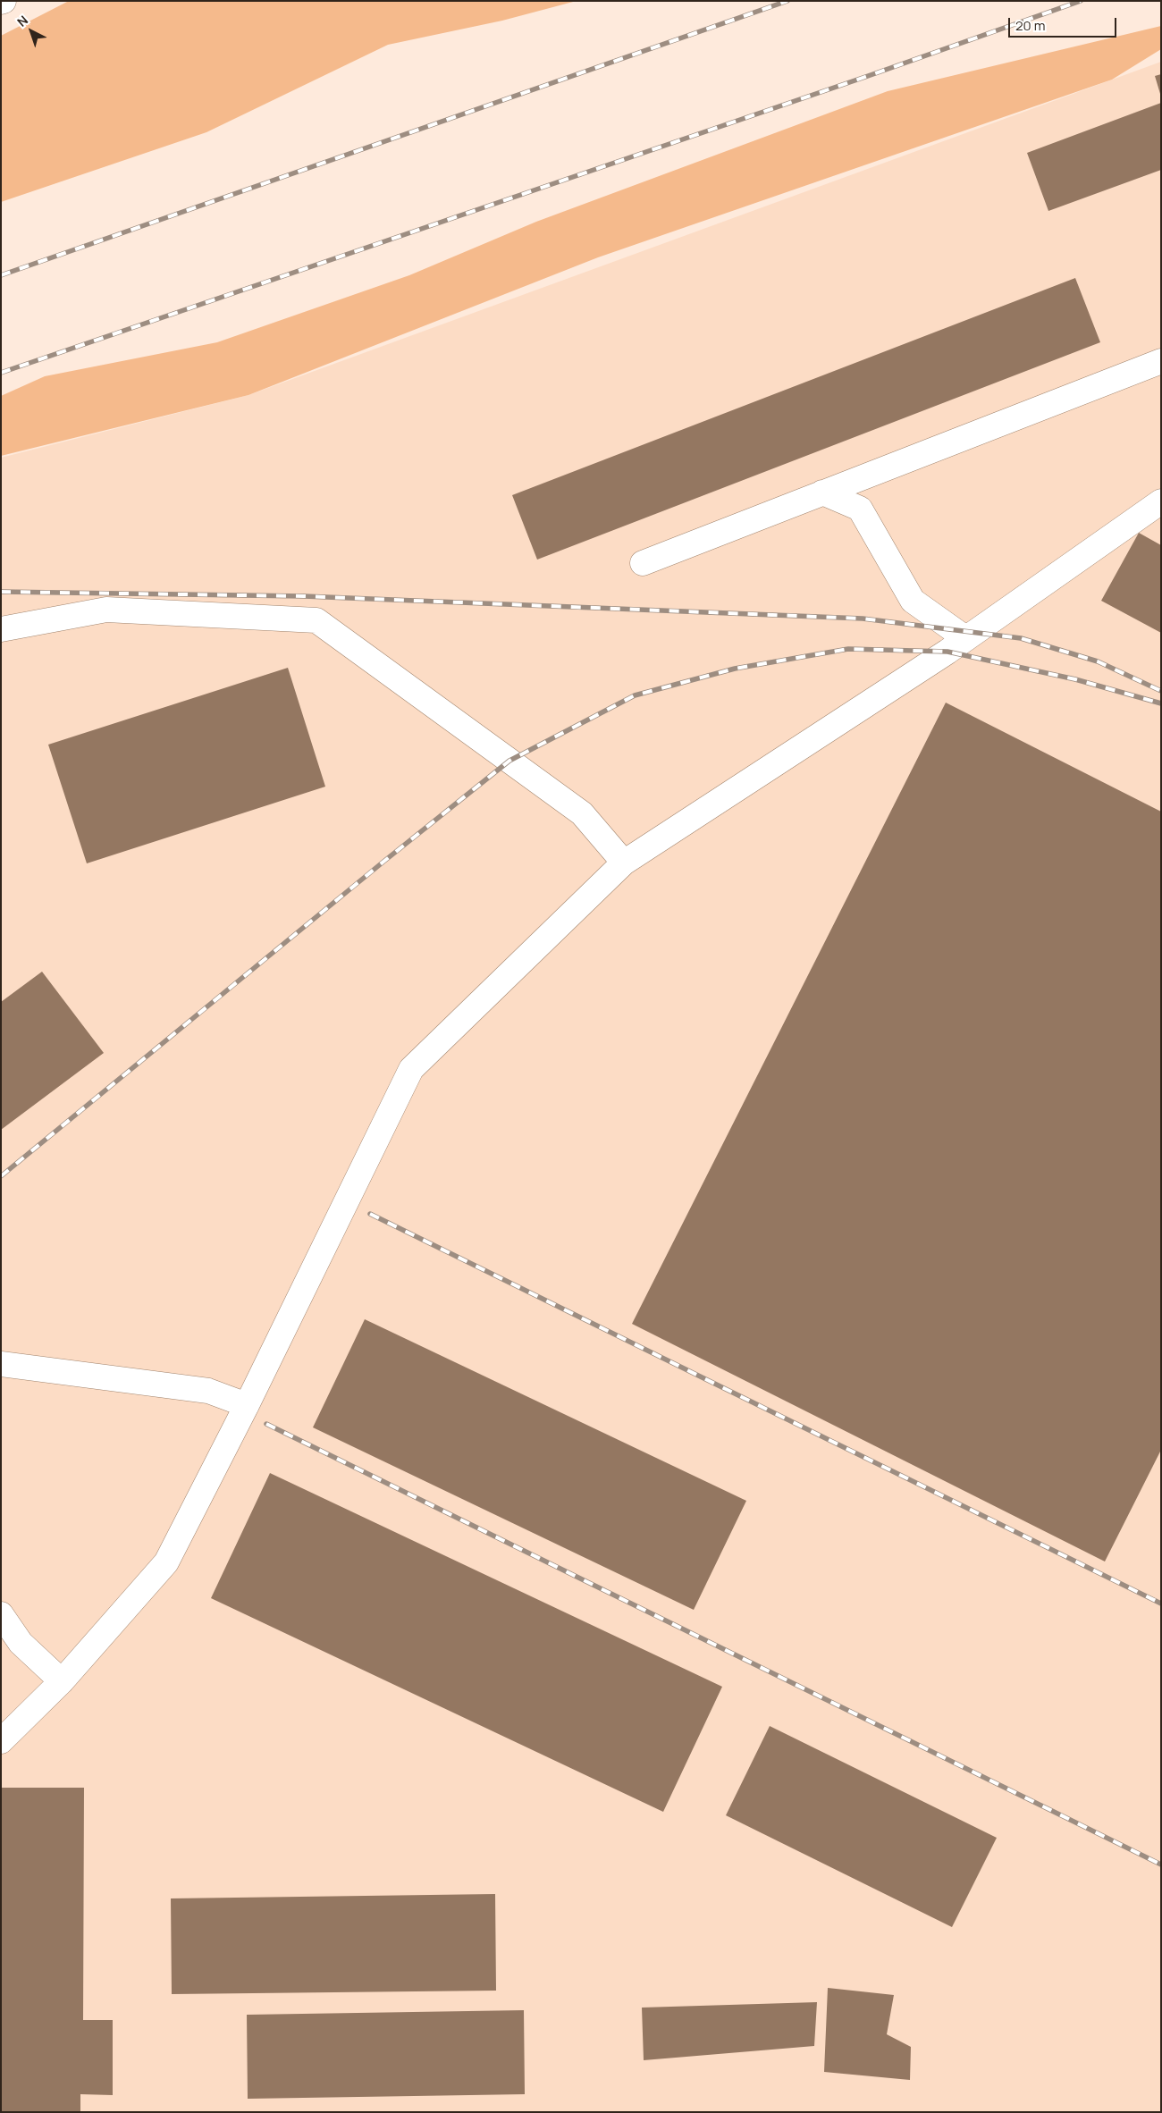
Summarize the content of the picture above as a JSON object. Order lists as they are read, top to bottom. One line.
{"scale_bar":"20 m","north":"top left"}
